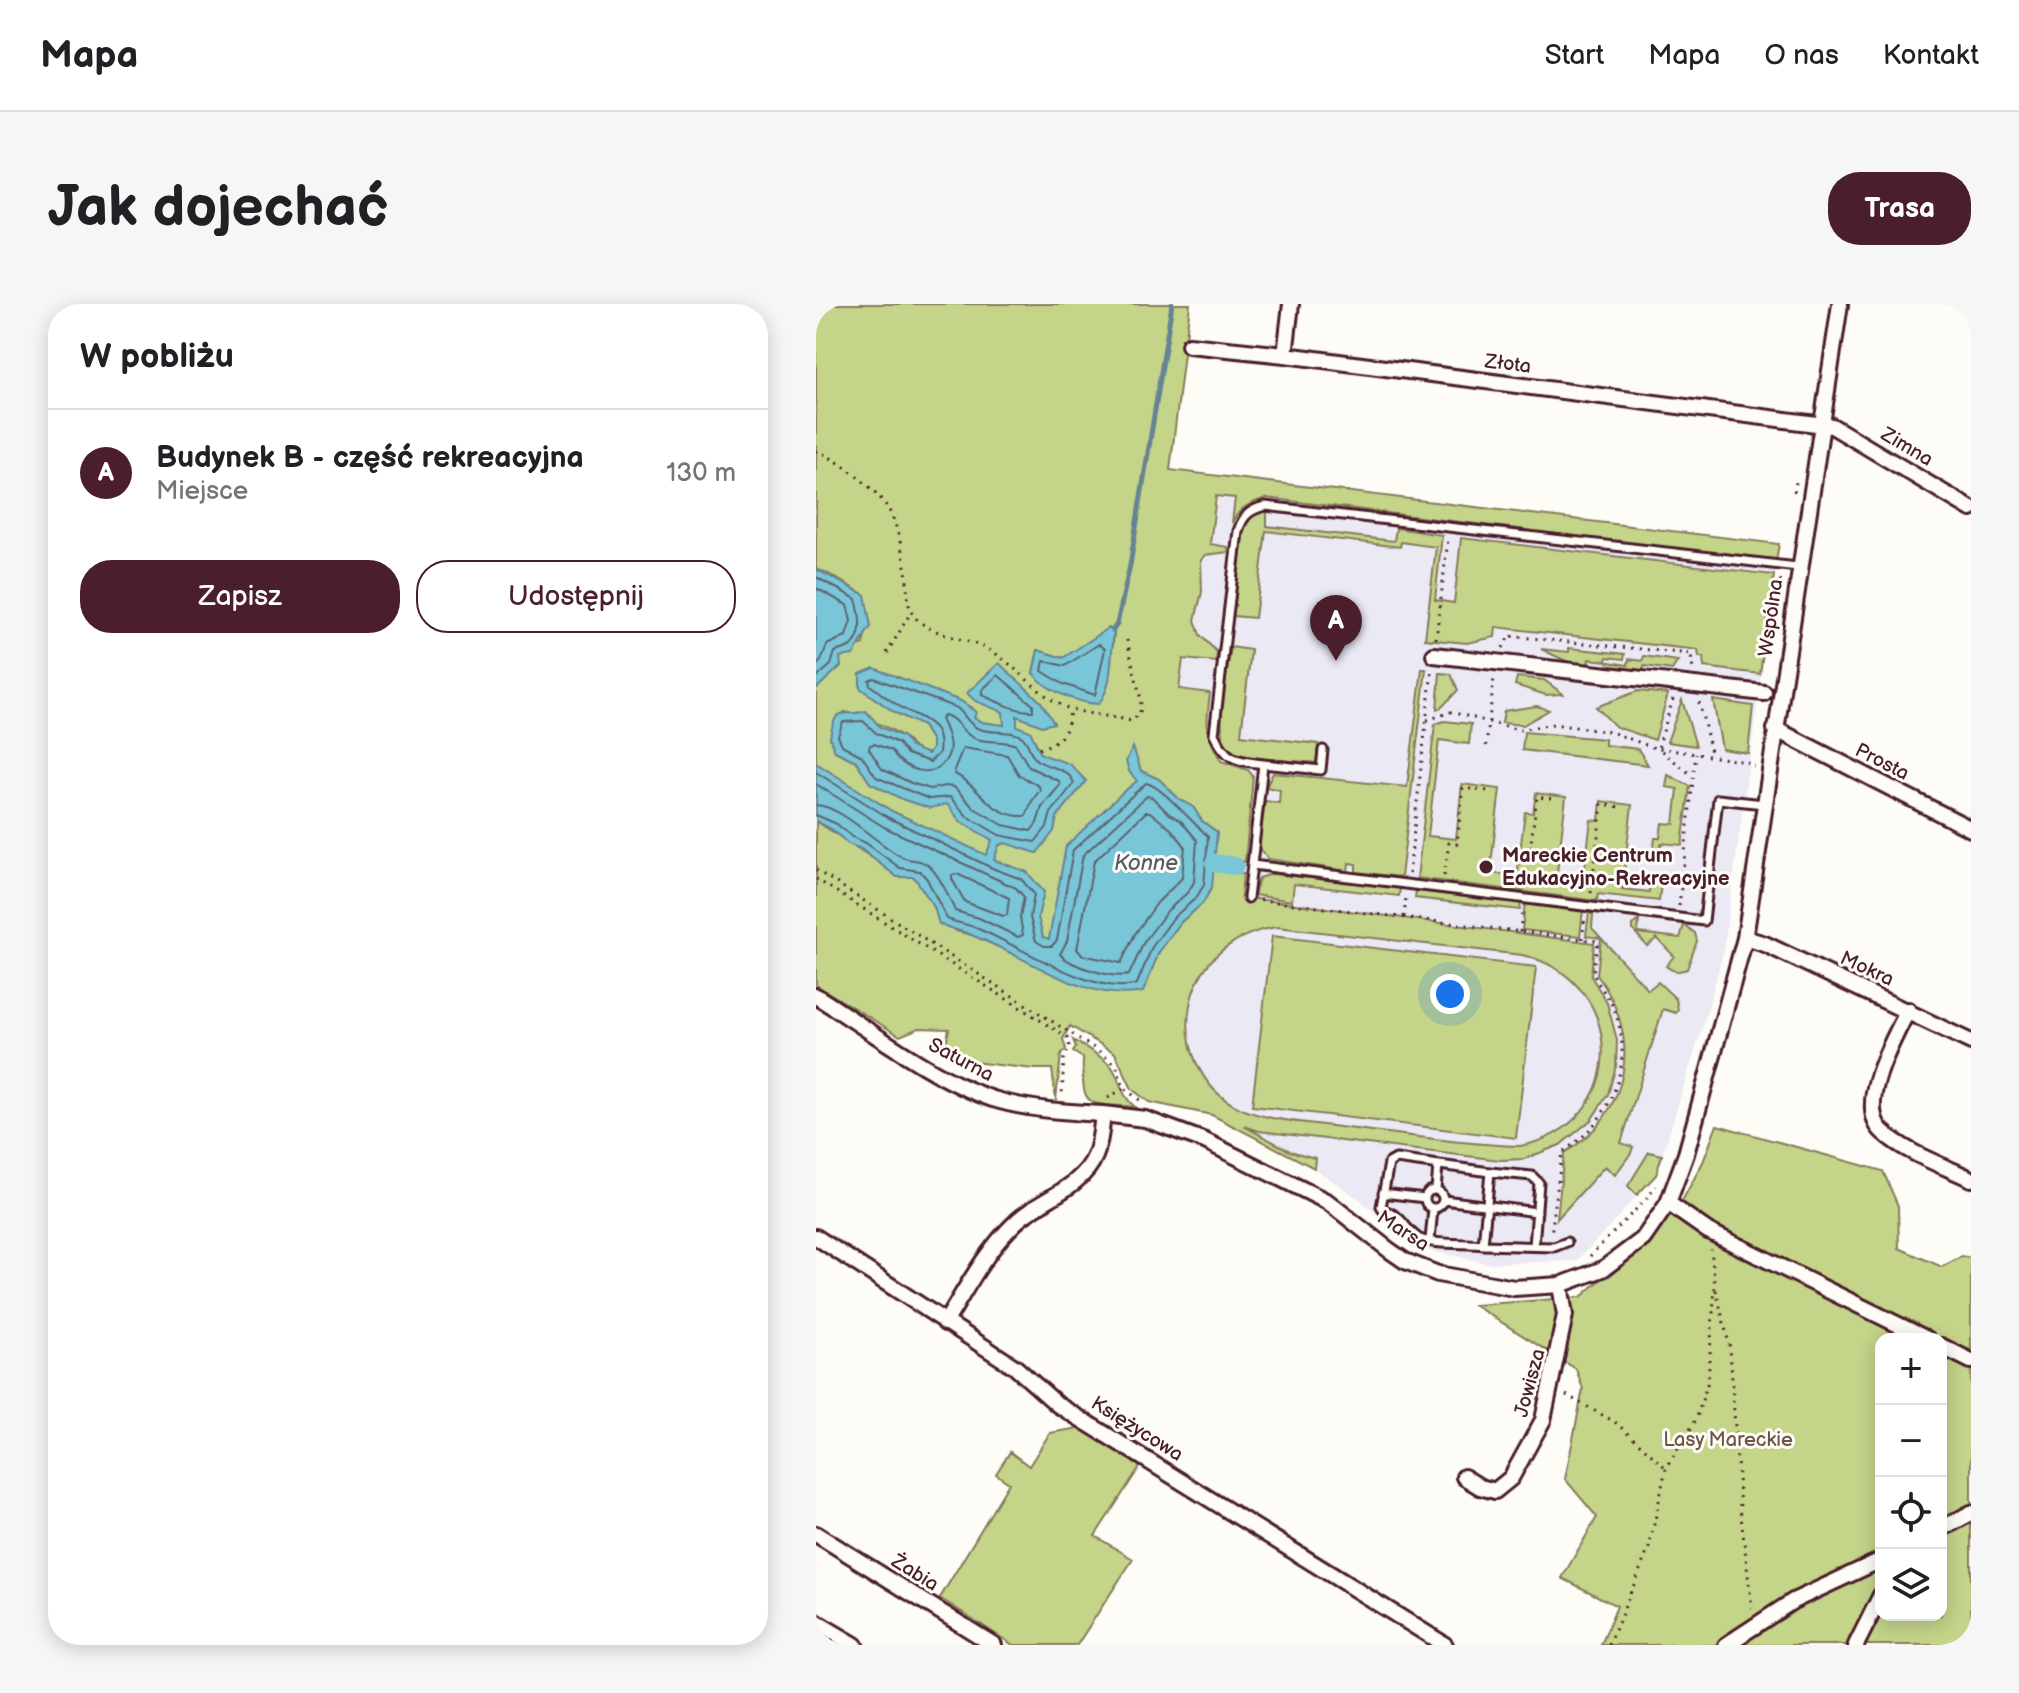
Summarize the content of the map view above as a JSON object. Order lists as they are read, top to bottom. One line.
{"streets":{"street":["Złota","Zimna","Wspólna","Prosta","Mokra","Saturna","Marsa","Jowisza","Księżycowa","Żabia"]},"crossings":[["Złota","Zimna"],["Złota","Wspólna"],["Zimna","Wspólna"],["Wspólna","Prosta"],["Wspólna","Mokra"],["Wspólna","Marsa"],["Mokra","Marsa"],["Saturna","Marsa"],["Marsa","Jowisza"]],"water":["Konne"],"parks":["Lasy Mareckie"],"places":["Mareckie Centrum Edukacyjno-Rekreacyjne"],"page":{"header":"Mapa","nav":["Start","Mapa","O nas","Kontakt"],"buttons":["Trasa",["Zapisz","Udostępnij"]],"title":"Jak dojechać","heading":"W pobliżu","list":[{"mark":"A","name":"Budynek B - część rekreacyjna","note":"Miejsce","value":"130 m"}],"pins":"A","map_buttons":["+","−"]}}
